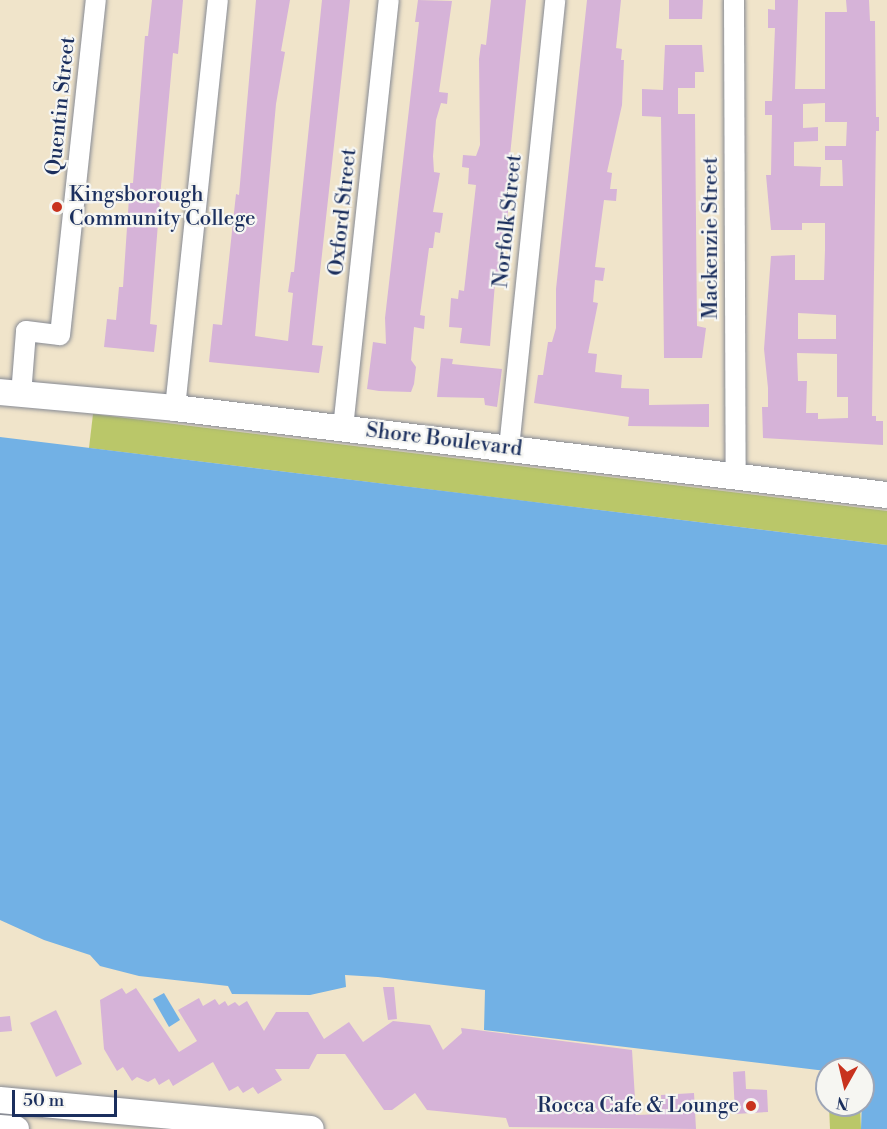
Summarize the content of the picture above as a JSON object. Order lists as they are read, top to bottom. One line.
{"streets":{"main road":["Shore Boulevard"],"street":["Quentin Street","Oxford Street","Norfolk Street","Mackenzie Street"]},"crossings":[["Quentin Street","Shore Boulevard"],["Oxford Street","Shore Boulevard"],["Norfolk Street","Shore Boulevard"],["Mackenzie Street","Shore Boulevard"]],"places":["Kingsborough Community College","Rocca Cafe & Lounge"],"scale_bar":"50 m","north":"bottom"}
